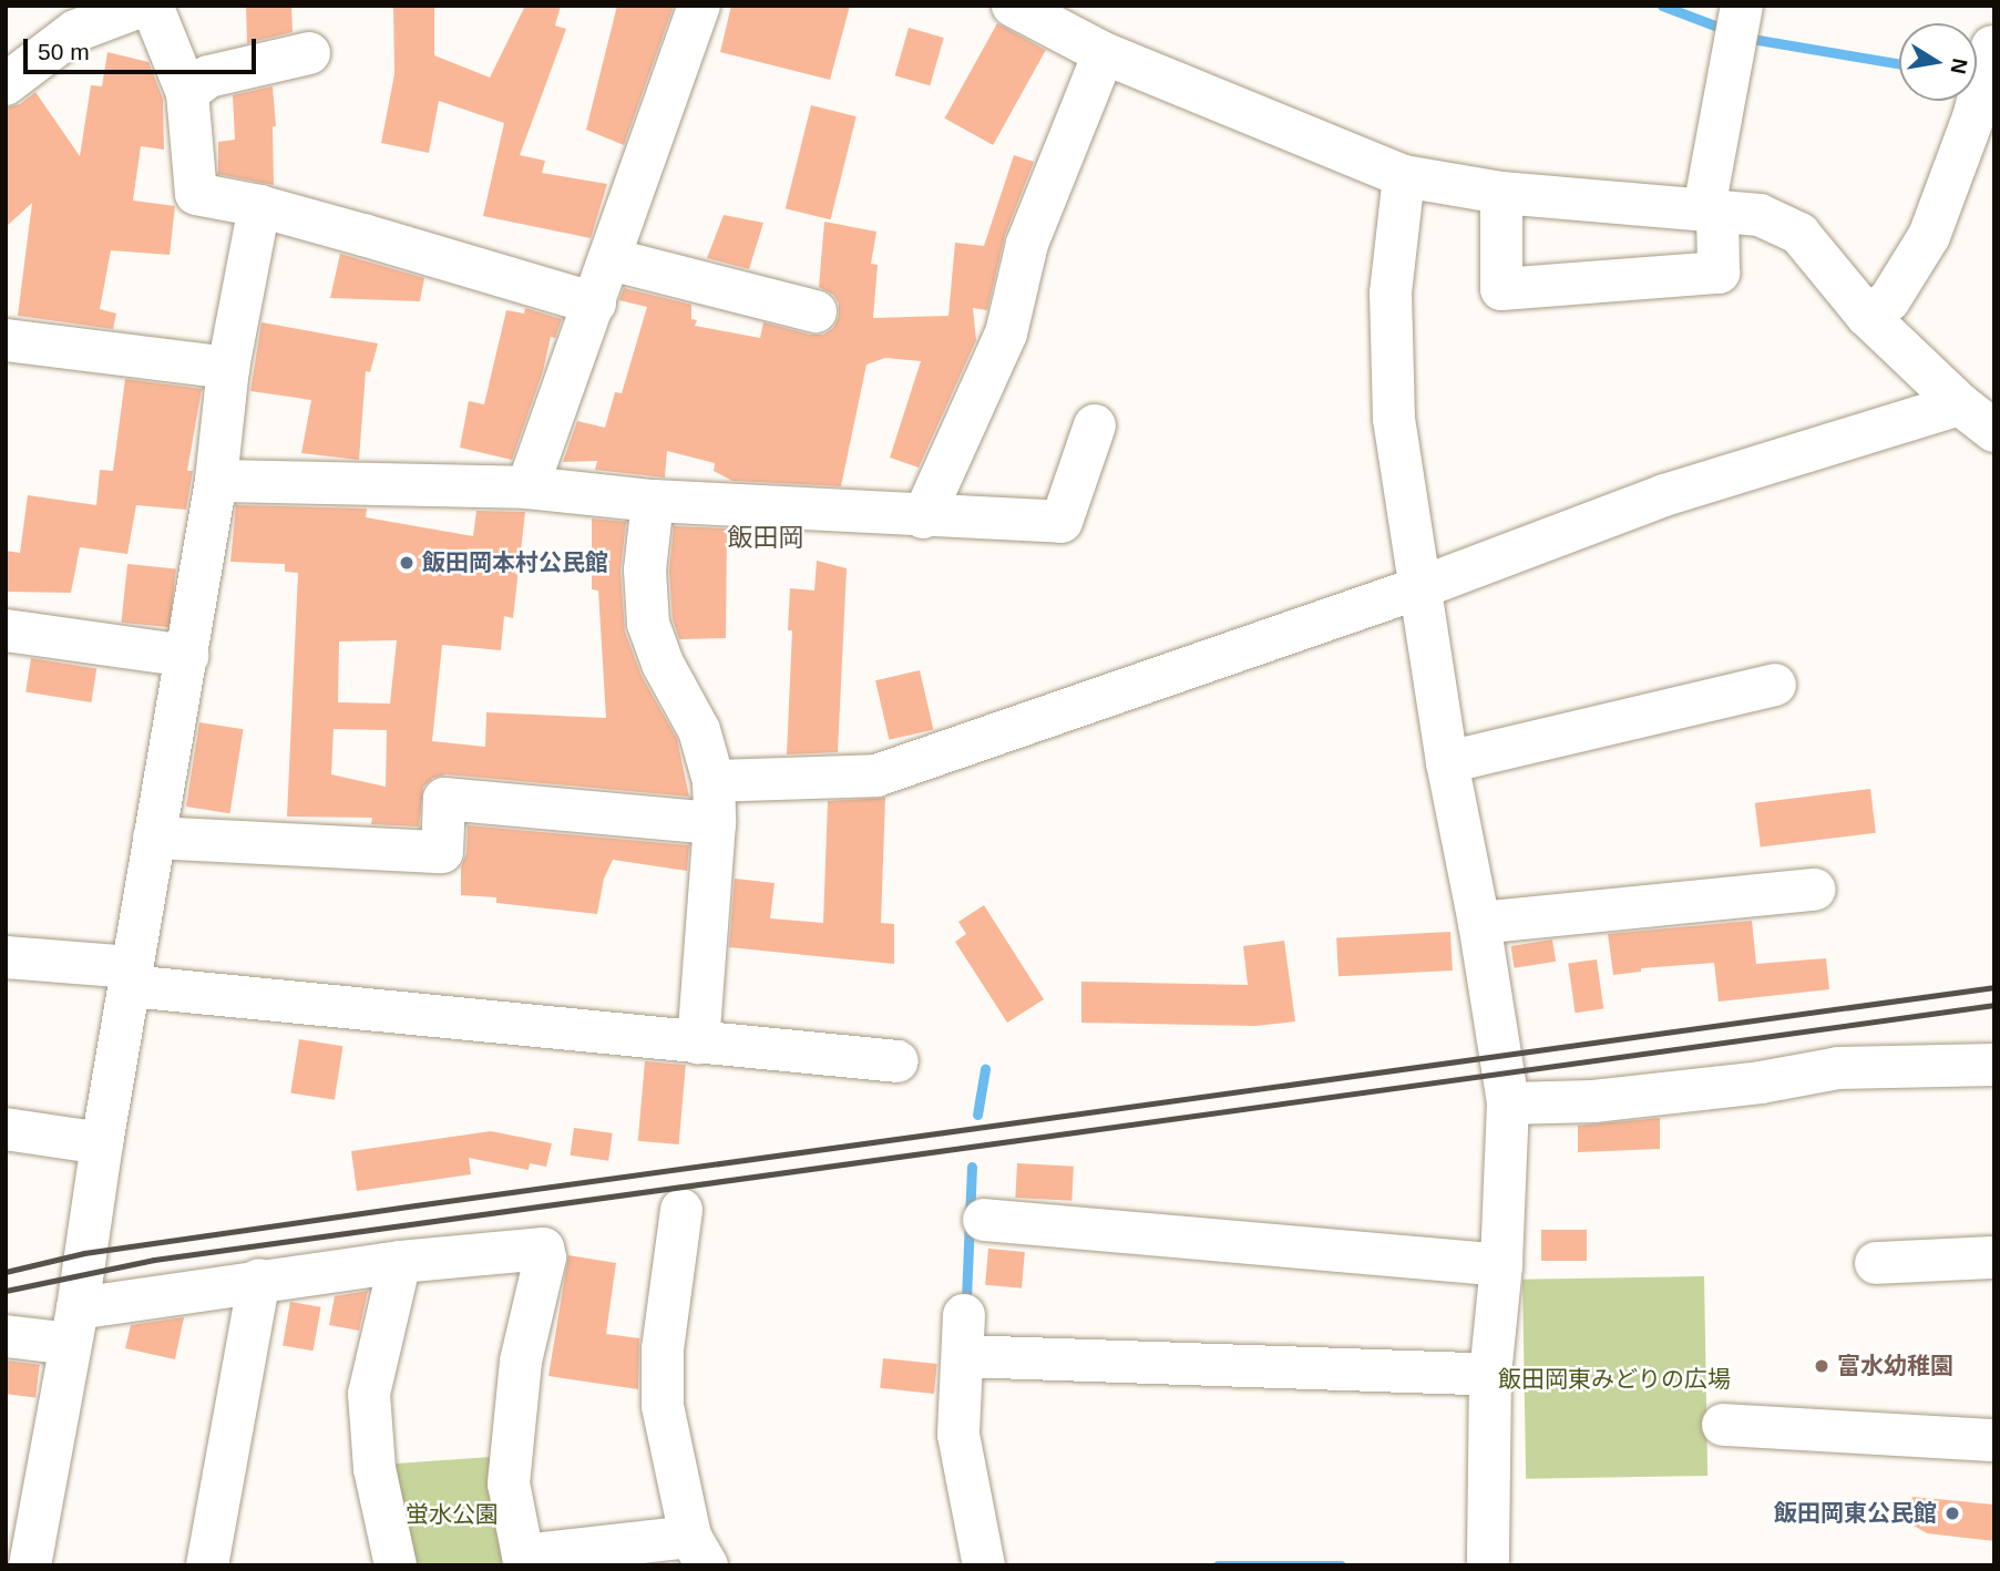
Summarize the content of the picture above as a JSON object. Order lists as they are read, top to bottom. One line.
{"districts":["飯田岡"],"parks":["飯田岡東みどりの広場","蛍水公園"],"places":["飯田岡本村公民館","富水幼稚園","飯田岡東公民館"],"scale_bar":"50 m","north":"right"}
